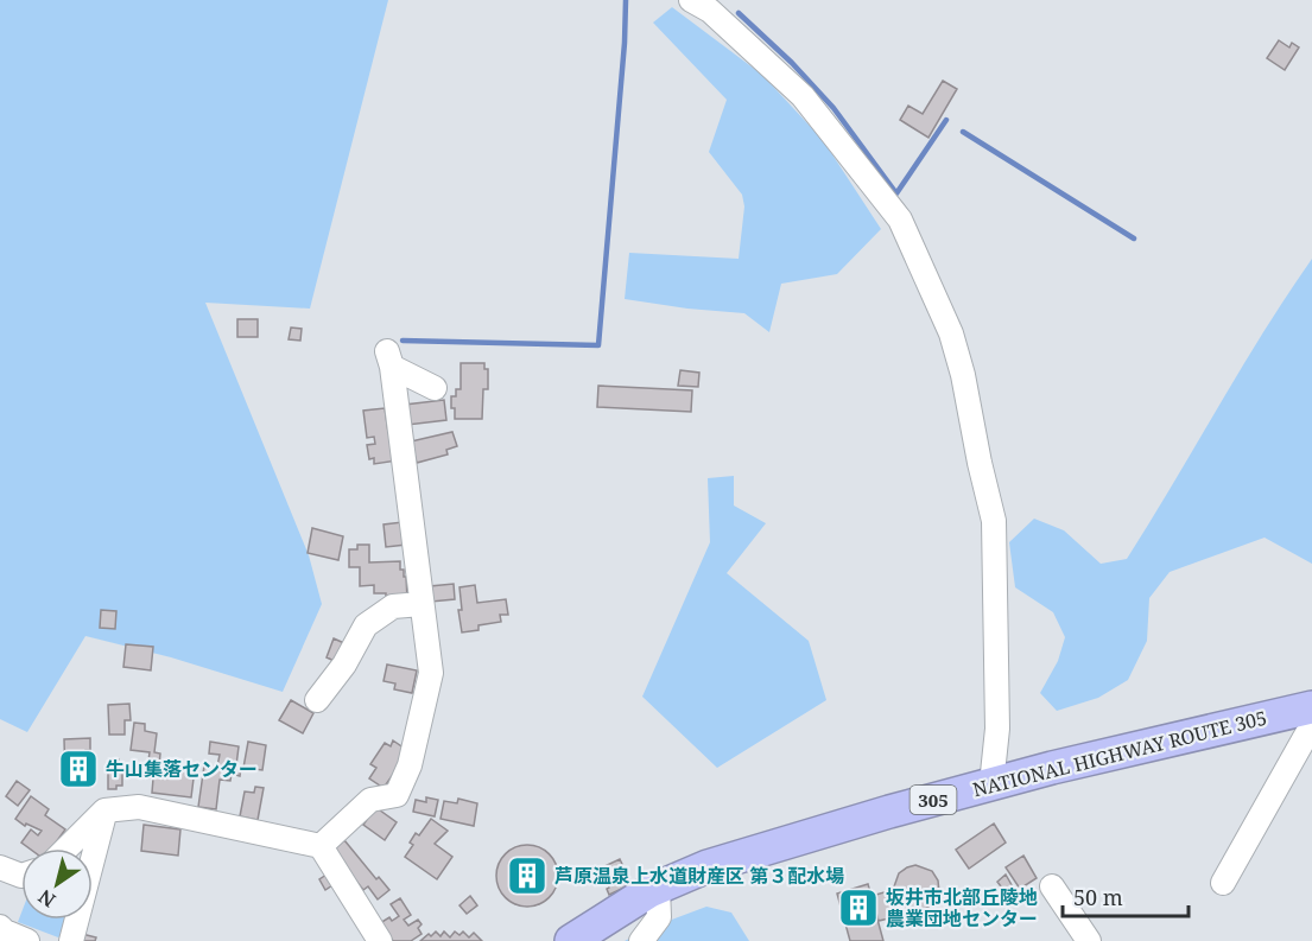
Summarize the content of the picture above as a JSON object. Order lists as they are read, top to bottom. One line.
{"streets":{"highway":["NATIONAL HIGHWAY ROUTE 305","305"]},"places":{"building":["牛山集落センター","芦原温泉上水道財産区 第３配水場","坂井市北部丘陵地 農業団地センター"]},"scale_bar":"50 m","north":"bottom left"}
